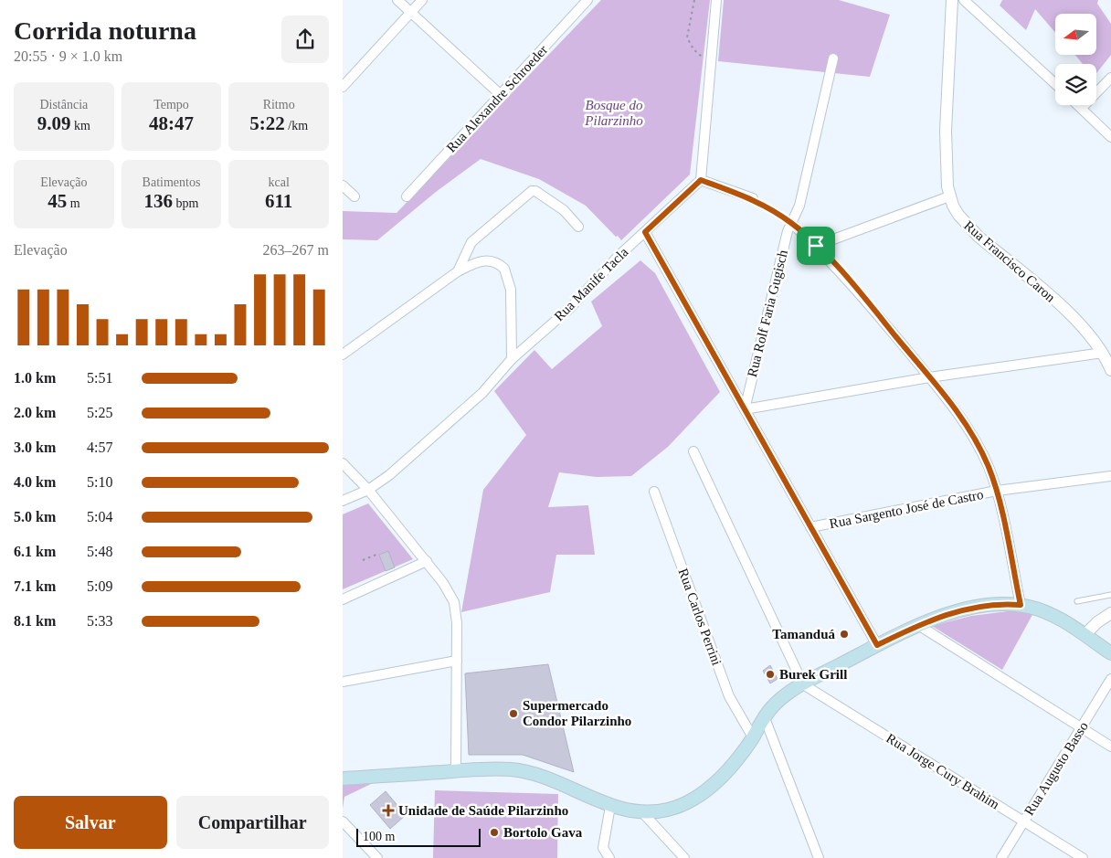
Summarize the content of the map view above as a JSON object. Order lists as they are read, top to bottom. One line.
{"streets":{"street":["Rua Alexandre Schroeder","Rua Francisco Caron","Rua Manife Tacla","Rua Rolf Faria Gugisch","Rua Sargento José de Castro","Rua Carlos Perrini","Rua Augusto Basso","Rua Jorge Cury Brahim"]},"crossings":[["Rua Augusto Basso","Rua Jorge Cury Brahim"]],"parks":["Bosque do Pilarzinho"],"places":{"other":["Tamanduá","Burek Grill","Supermercado Condor Pilarzinho","Bortolo Gava"],"health":["Unidade de Saúde Pilarzinho"]},"scale_bar":"100 m","north":"left","page":{"heading":["Corrida noturna","20:55 · 9 × 1.0 km"],"stats":[["Distância","9.09 km"],["Tempo","48:47"],["Ritmo","5:22 /km"],["Elevação","45 m"],["Batimentos","136 bpm"],["kcal","611"]],"chart":["Elevação","263–267 m"],"list":[{"name":"1.0 km","note":"5:51"},{"name":"2.0 km","note":"5:25"},{"name":"3.0 km","note":"4:57"},{"name":"4.0 km","note":"5:10"},{"name":"5.0 km","note":"5:04"},{"name":"6.1 km","note":"5:48"},{"name":"7.1 km","note":"5:09"},{"name":"8.1 km","note":"5:33"}],"buttons":["Salvar","Compartilhar"],"scale":"100 m"}}
